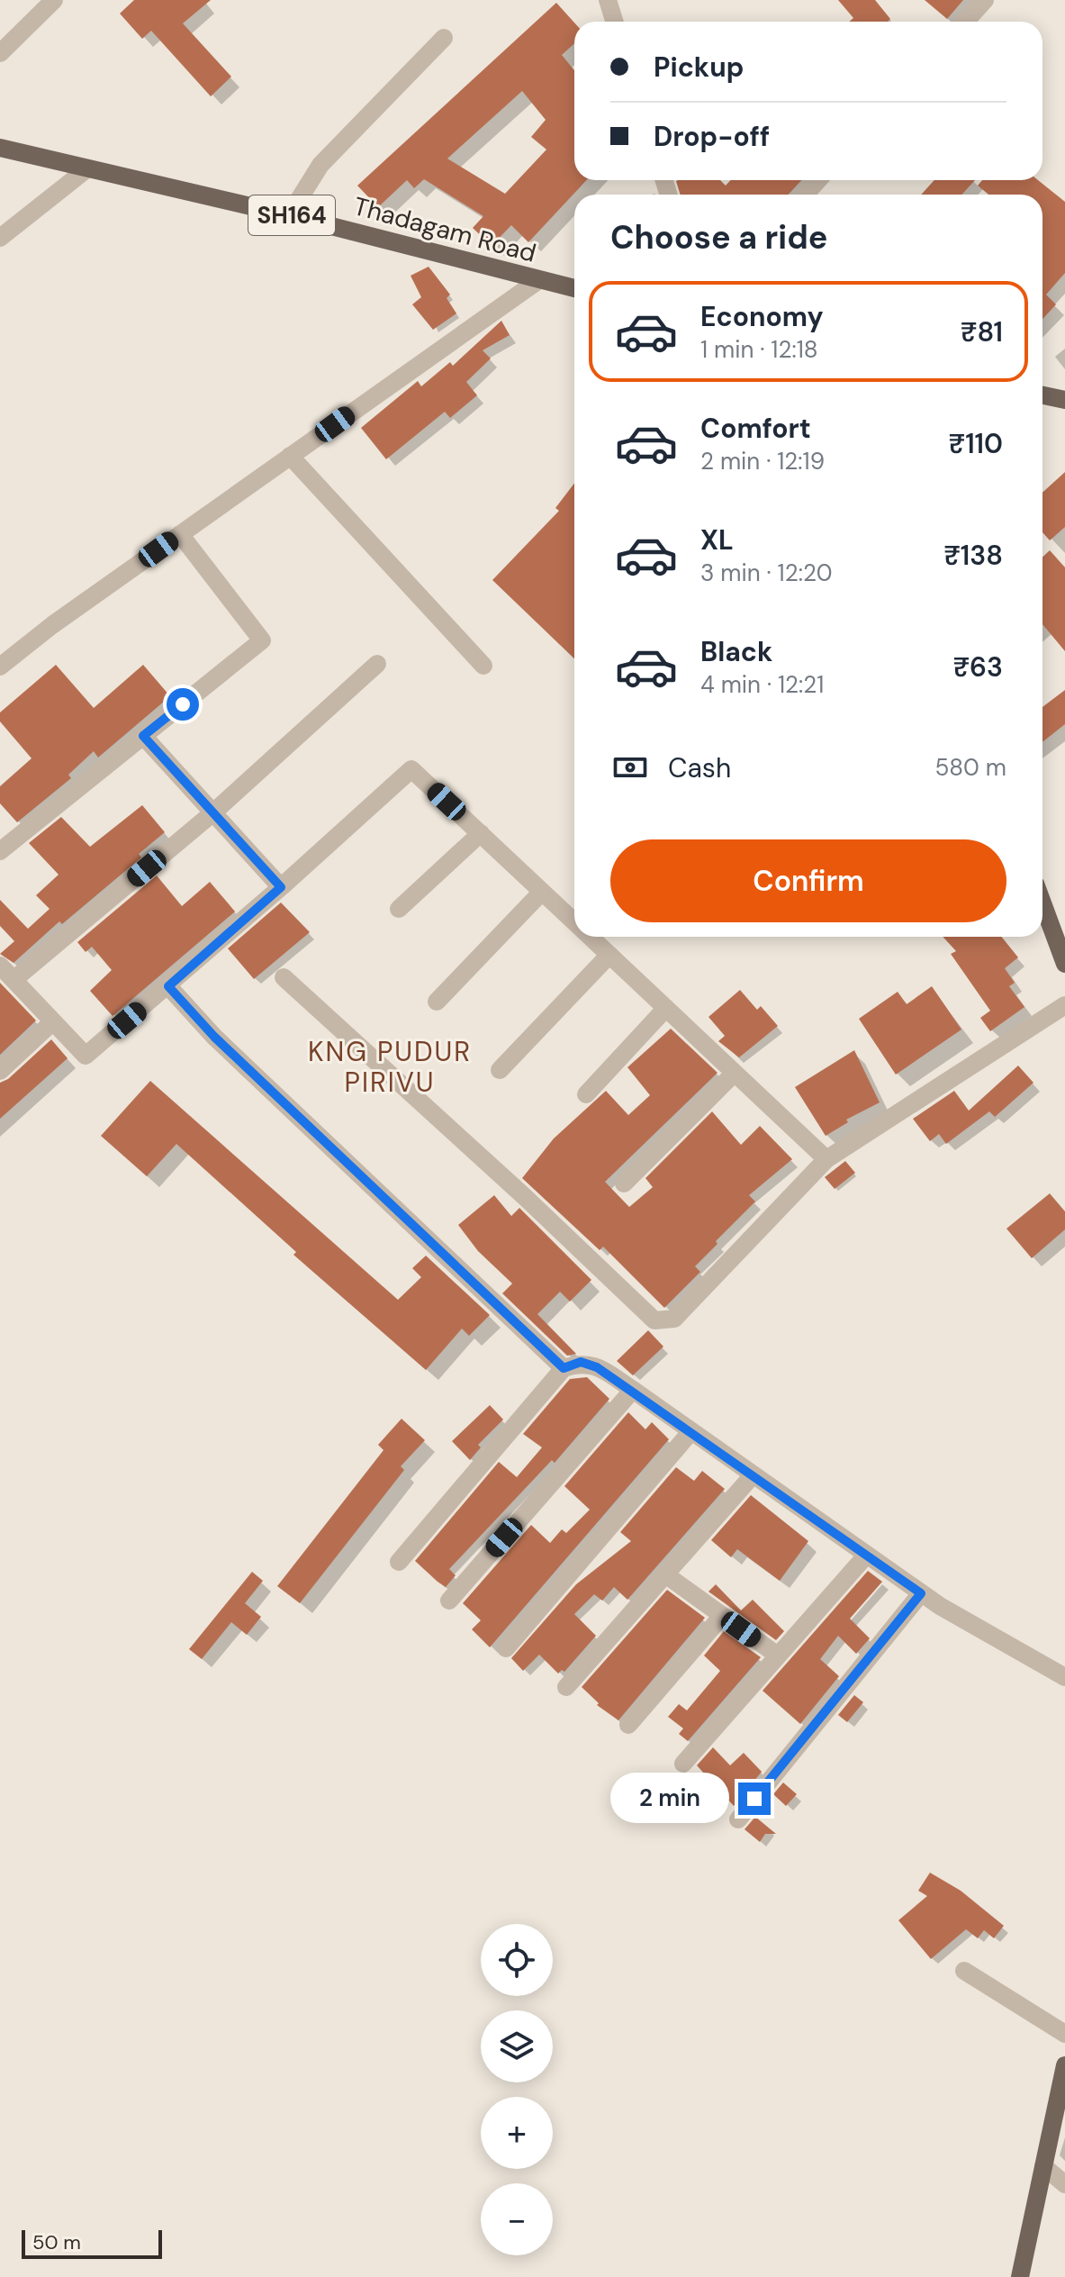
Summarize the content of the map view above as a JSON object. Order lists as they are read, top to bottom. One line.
{"streets":{"main road":["SH164","Thadagam Road"]},"districts":["KNG PUDUR PIRIVU"],"scale_bar":"50 m","page":{"banner":["Pickup","Drop-off"],"heading":"Choose a ride","list":[{"name":"Economy","note":"1 min · 12:18","value":"₹81"},{"name":"Comfort","note":"2 min · 12:19","value":"₹110"},{"name":"XL","note":"3 min · 12:20","value":"₹138"},{"name":"Black","note":"4 min · 12:21","value":"₹63"}],"pay":["Cash","580 m"],"buttons":"Confirm","bubble":"2 min","map_buttons":["+","−"],"scale":"50 m"}}
